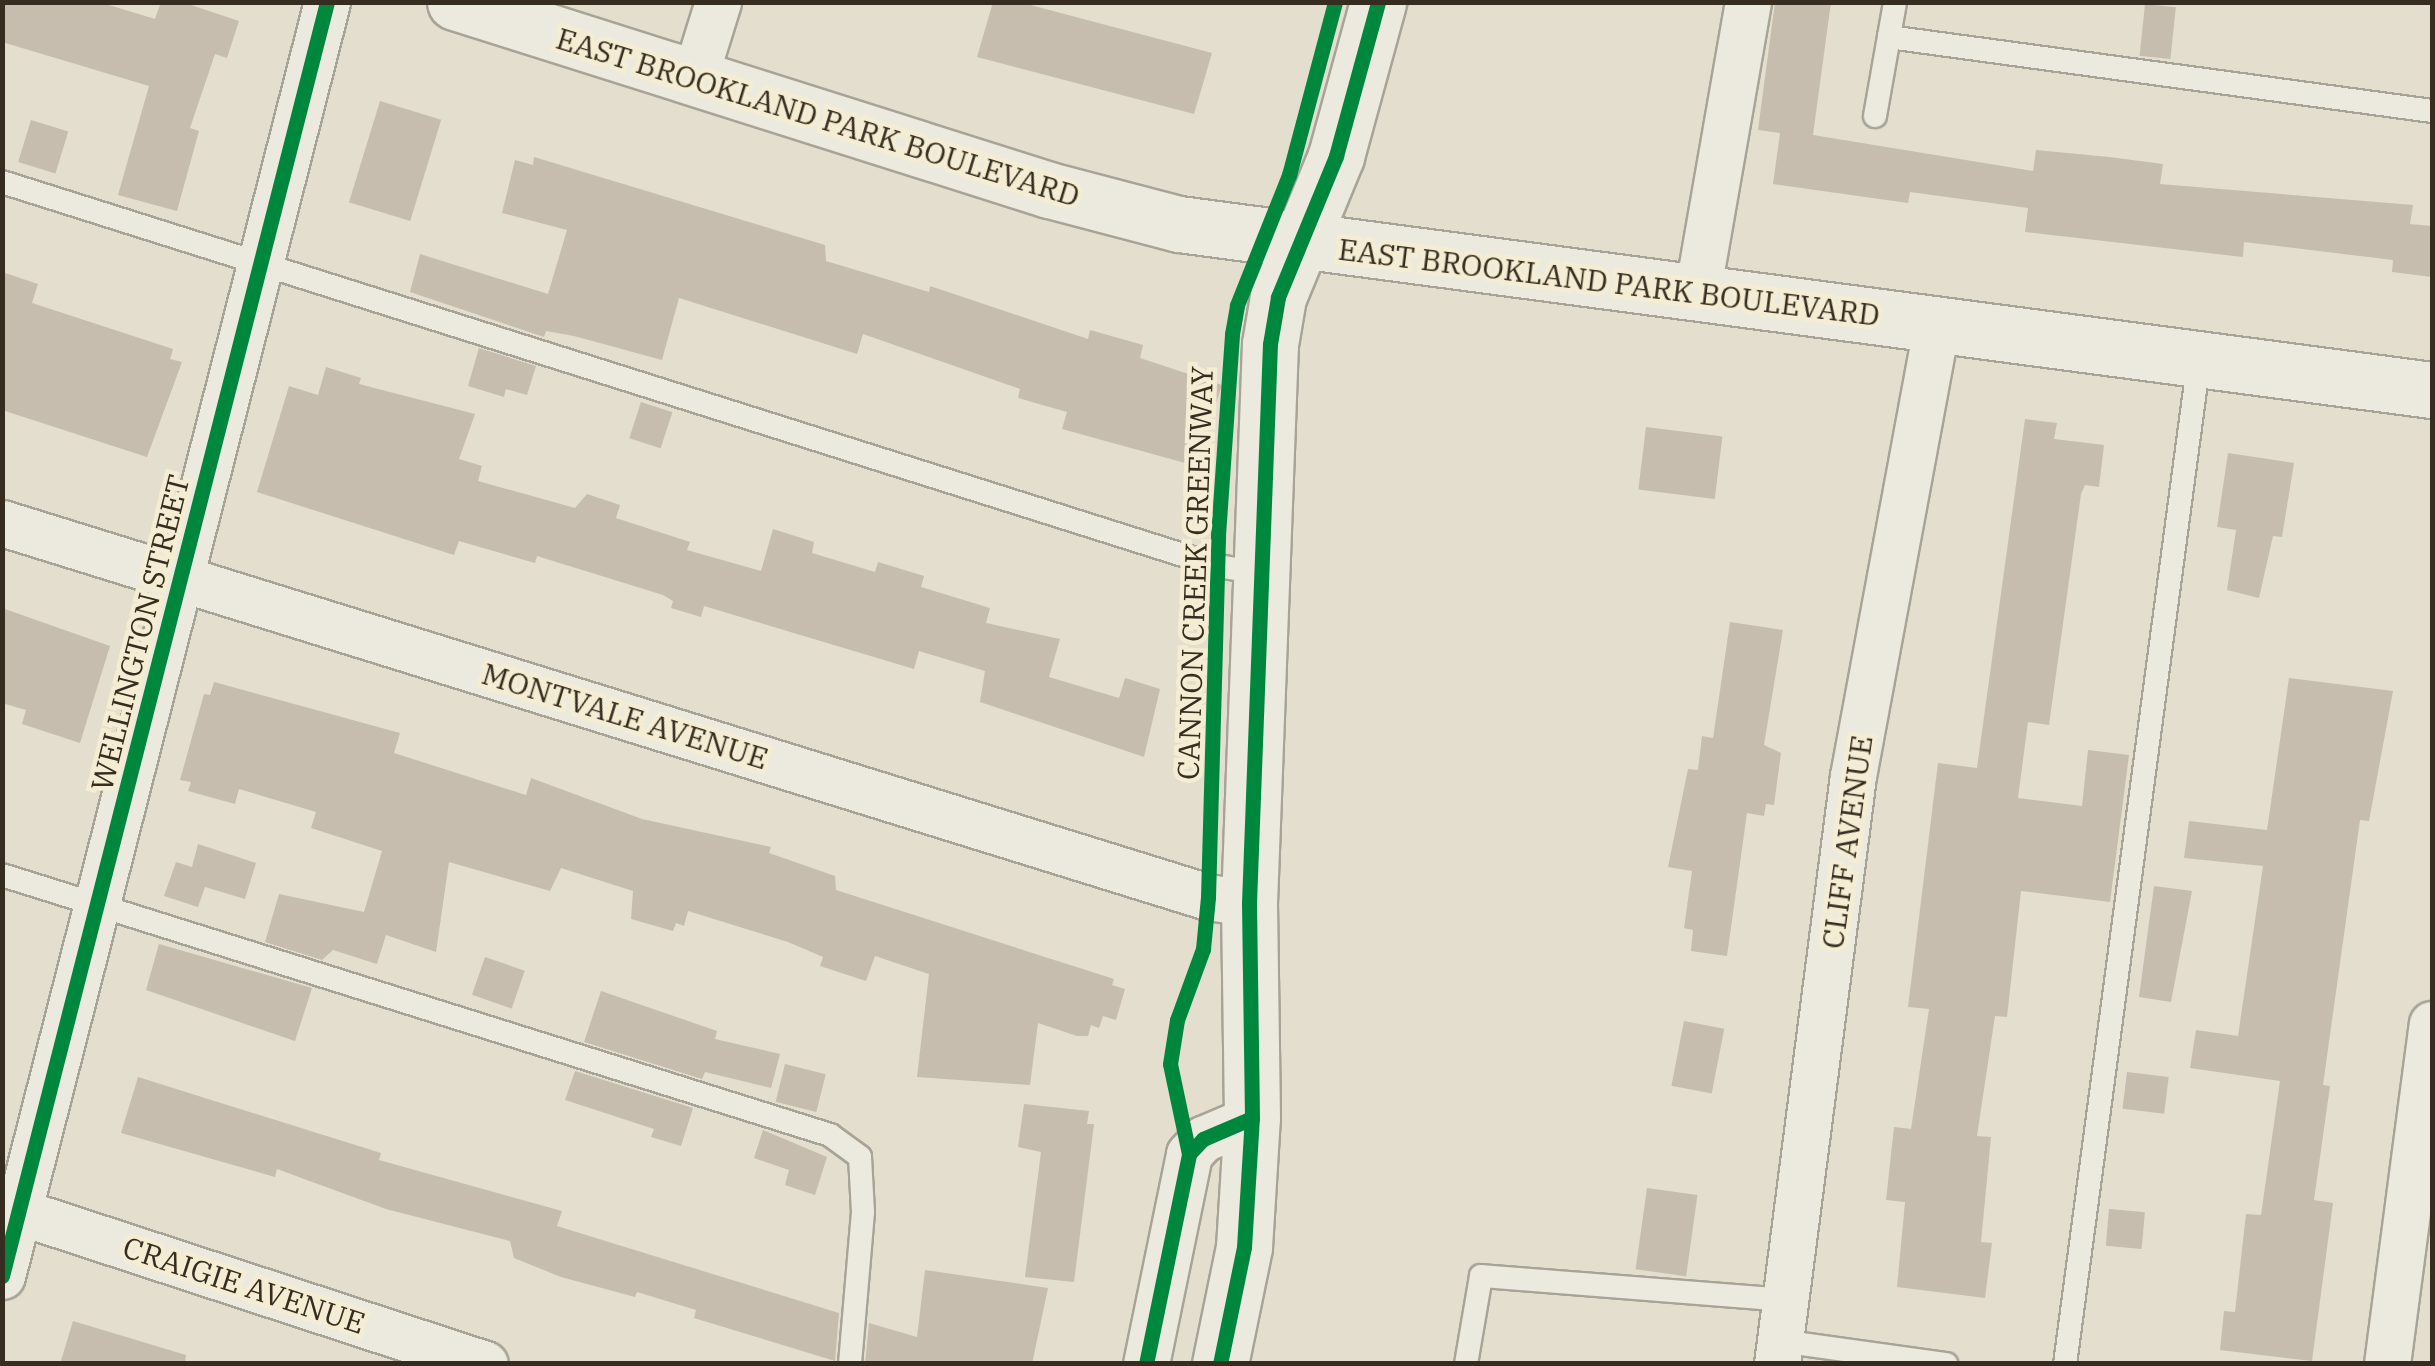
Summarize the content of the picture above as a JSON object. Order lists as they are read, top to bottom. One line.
{"streets":{"main road":["EAST BROOKLAND PARK BOULEVARD"],"street":["WELLINGTON STREET","MONTVALE AVENUE","CLIFF AVENUE","CRAIGIE AVENUE"],"cycle path":["CANNON CREEK GREENWAY"]},"crossings":[["EAST BROOKLAND PARK BOULEVARD","CLIFF AVENUE"],["WELLINGTON STREET","MONTVALE AVENUE"],["WELLINGTON STREET","CRAIGIE AVENUE"]]}
